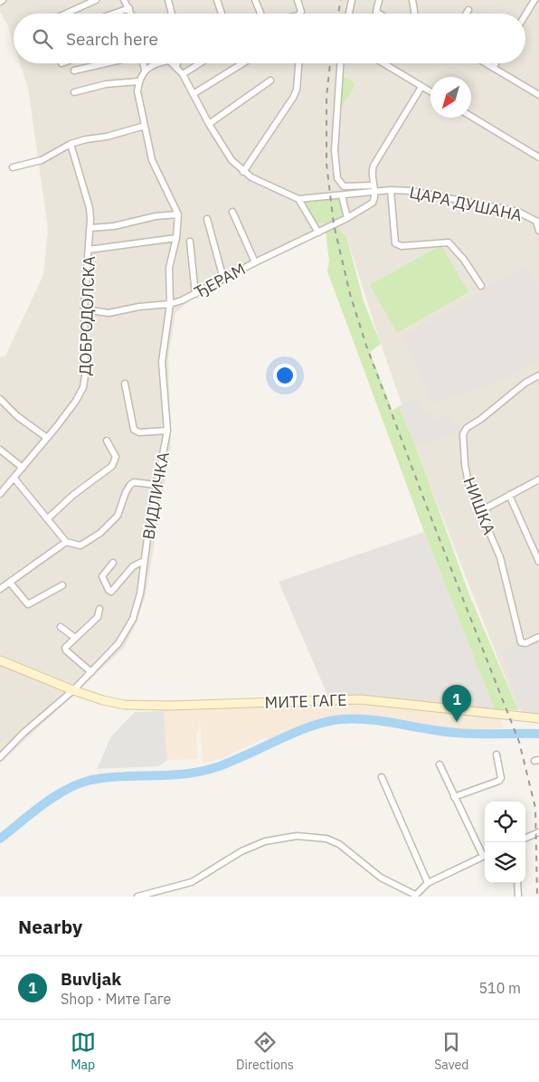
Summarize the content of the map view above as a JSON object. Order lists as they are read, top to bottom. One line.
{"streets":{"main road":["МИТЕ ГАГЕ"],"street":["ЦАРА ДУШАНА","ЂЕРАМ","ДОБРОДОЛСКА","ВИДЛИЧКА","НИШКА"]},"crossings":[["ЂЕРАМ","ДОБРОДОЛСКА"],["ЂЕРАМ","ВИДЛИЧКА"],["ВИДЛИЧКА","МИТЕ ГАГЕ"]],"north":"bottom left","page":{"search":"Search here","pins":"1","heading":"Nearby","list":[{"mark":"1","name":"Buvljak","note":"Shop · Мите Гаге","value":"510 m"}],"nav":["Map","Directions","Saved"]}}
